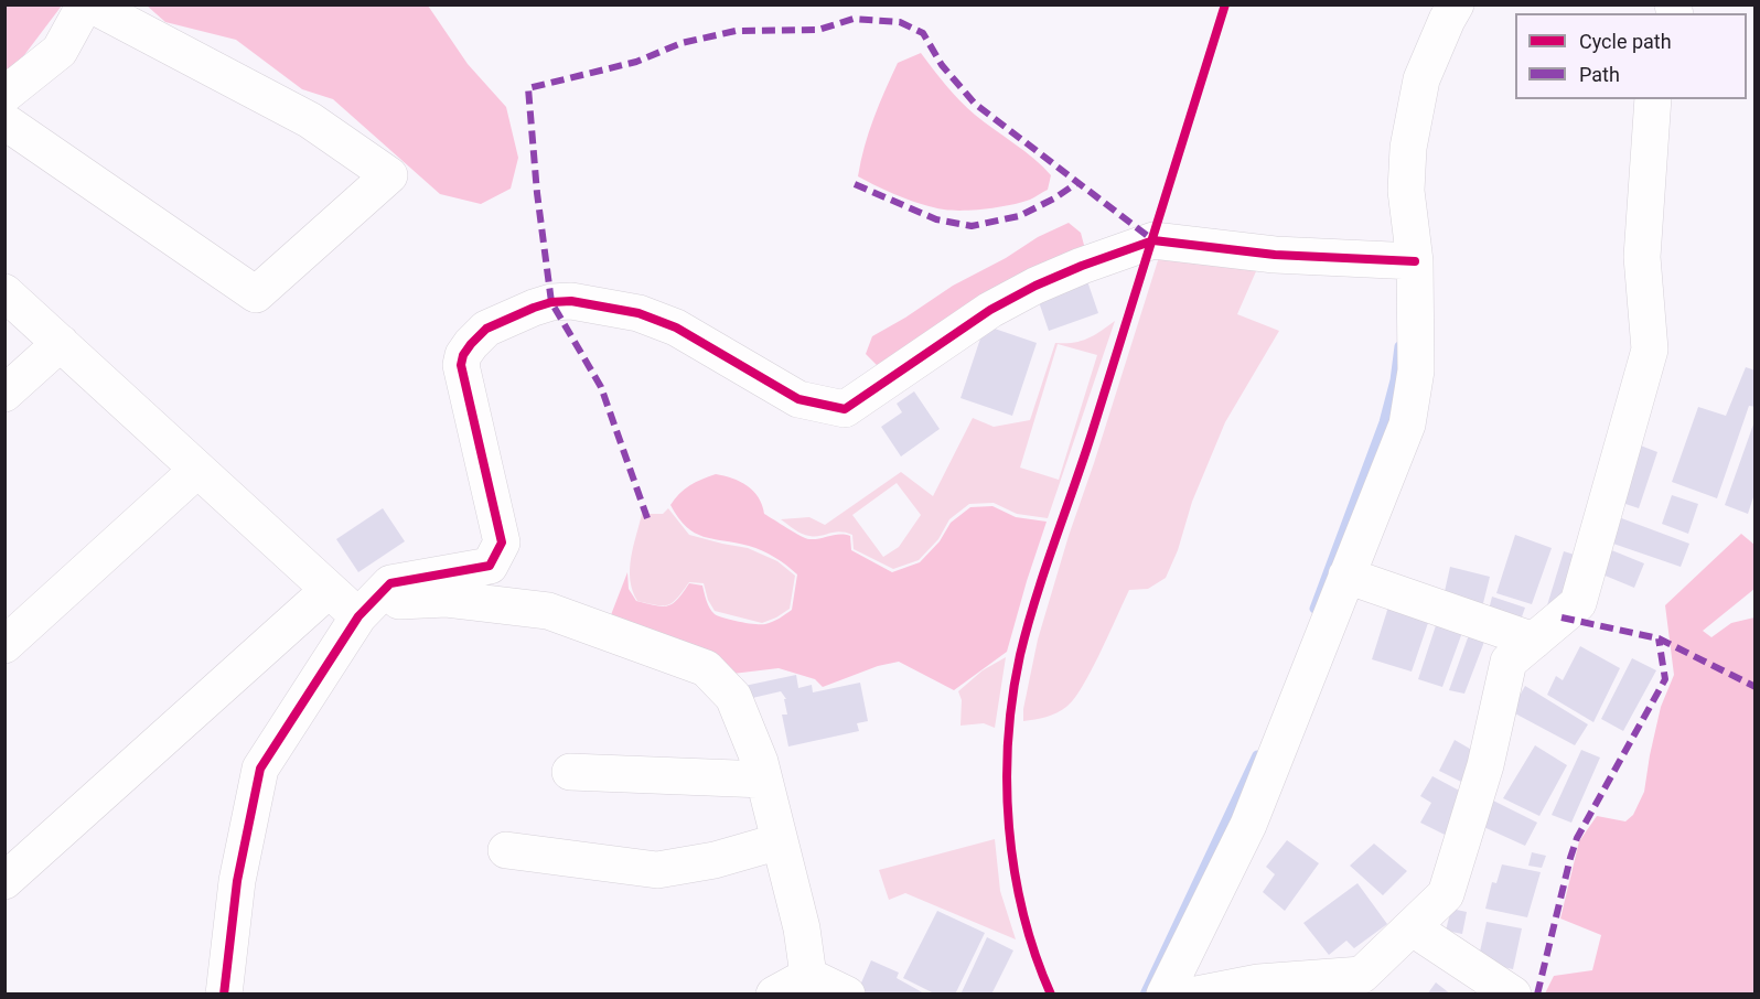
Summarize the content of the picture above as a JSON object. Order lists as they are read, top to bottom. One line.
{"legend":["Cycle path","Path"]}
